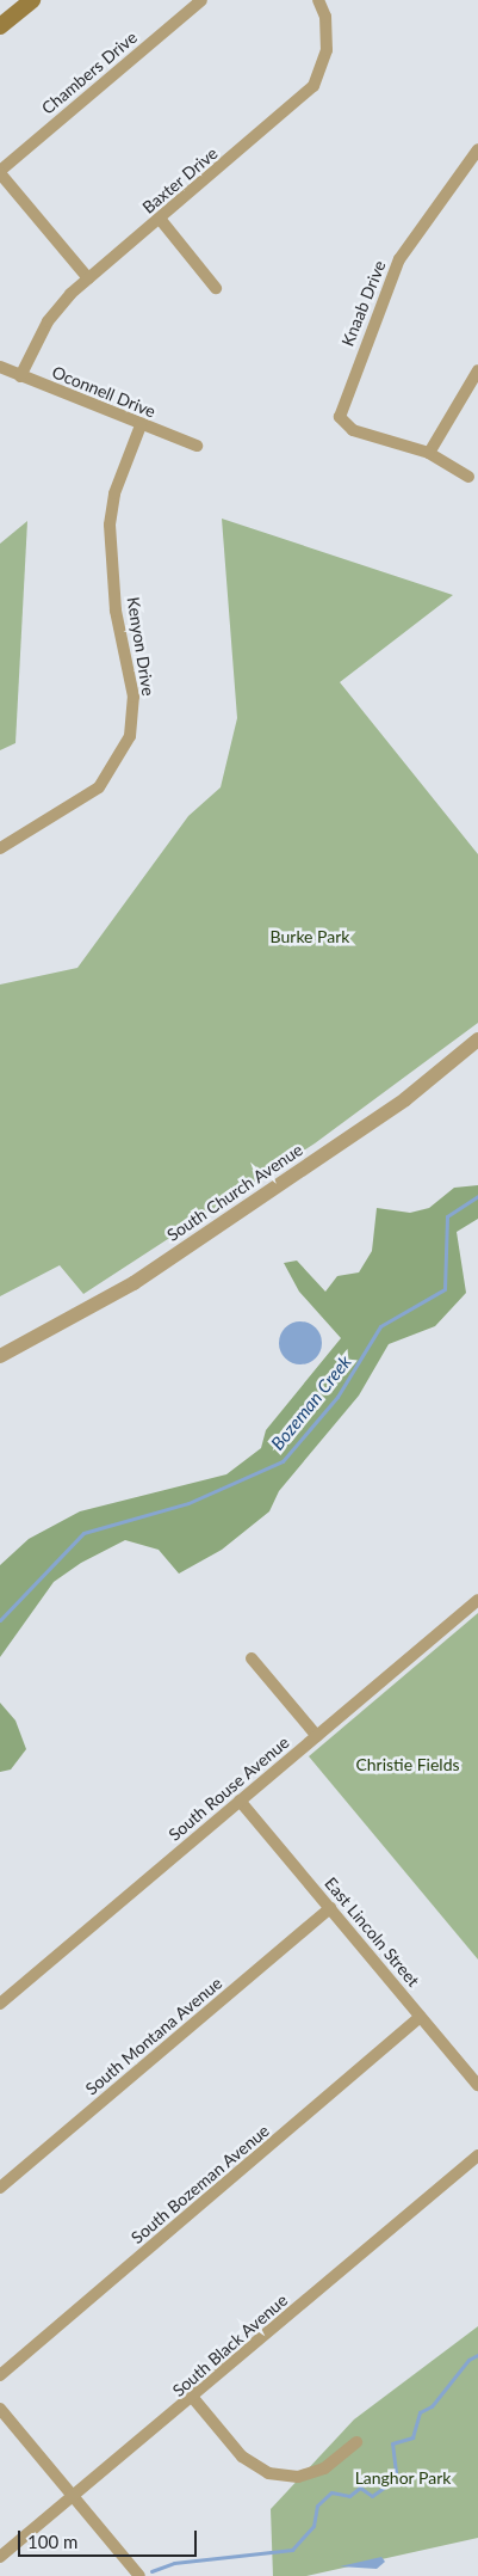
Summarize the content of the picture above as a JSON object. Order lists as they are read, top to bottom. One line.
{"streets":{"street":["Chambers Drive","Baxter Drive","Knaab Drive","Oconnell Drive","Kenyon Drive","South Church Avenue","South Rouse Avenue","East Lincoln Street","South Montana Avenue","South Bozeman Avenue","South Black Avenue"]},"crossings":[["Baxter Drive","Oconnell Drive"],["Oconnell Drive","Kenyon Drive"],["South Rouse Avenue","East Lincoln Street"],["East Lincoln Street","South Montana Avenue"],["East Lincoln Street","South Bozeman Avenue"]],"water":["Bozeman Creek"],"parks":["Burke Park","Christie Fields","Langhor Park"],"scale_bar":"100 m"}
